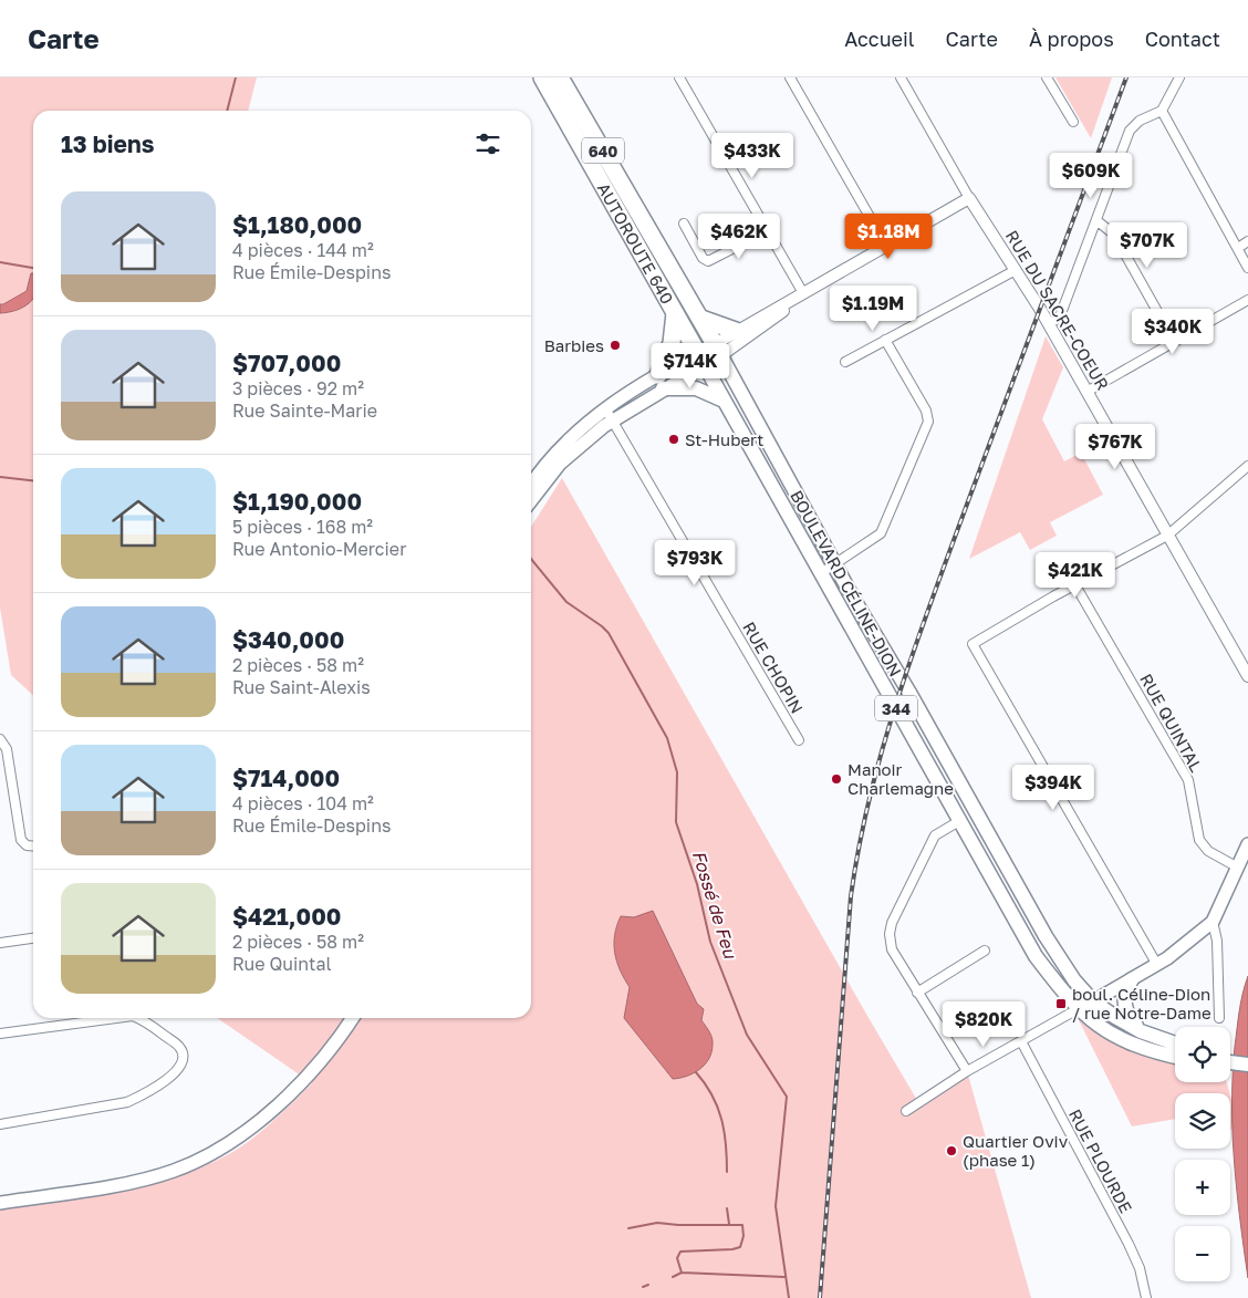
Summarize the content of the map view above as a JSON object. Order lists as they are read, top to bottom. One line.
{"streets":{"highway":["640","AUTOROUTE 640"],"main road":["BOULEVARD CÉLINE-DION","344"],"street":["RUE DU SACRE-COEUR","RUE CHOPIN","RUE QUINTAL","RUE PLOURDE"]},"crossings":[["AUTOROUTE 640","BOULEVARD CÉLINE-DION"]],"water":["Fossé de Feu"],"places":{"other":["Barbies","St-Hubert","Manoir Charlemagne","Quartier Oviv (phase 1)"],"transit":["boul. Céline-Dion / rue Notre-Dame"]},"page":{"header":"Carte","nav":["Accueil","Carte","À propos","Contact"],"heading":"13 biens","price":["$433K","$609K","$462K","$1.18M","$707K","$1.19M","$340K","$714K","$767K","$793K","$421K","$394K","$820K"],"list":[{"name":"$1,180,000","note":"4 pièces · 144 m² · Rue Émile-Despins"},{"name":"$707,000","note":"3 pièces · 92 m² · Rue Sainte-Marie"},{"name":"$1,190,000","note":"5 pièces · 168 m² · Rue Antonio-Mercier"},{"name":"$340,000","note":"2 pièces · 58 m² · Rue Saint-Alexis"},{"name":"$714,000","note":"4 pièces · 104 m² · Rue Émile-Despins"},{"name":"$421,000","note":"2 pièces · 58 m² · Rue Quintal"}],"map_buttons":["+","−"]}}
